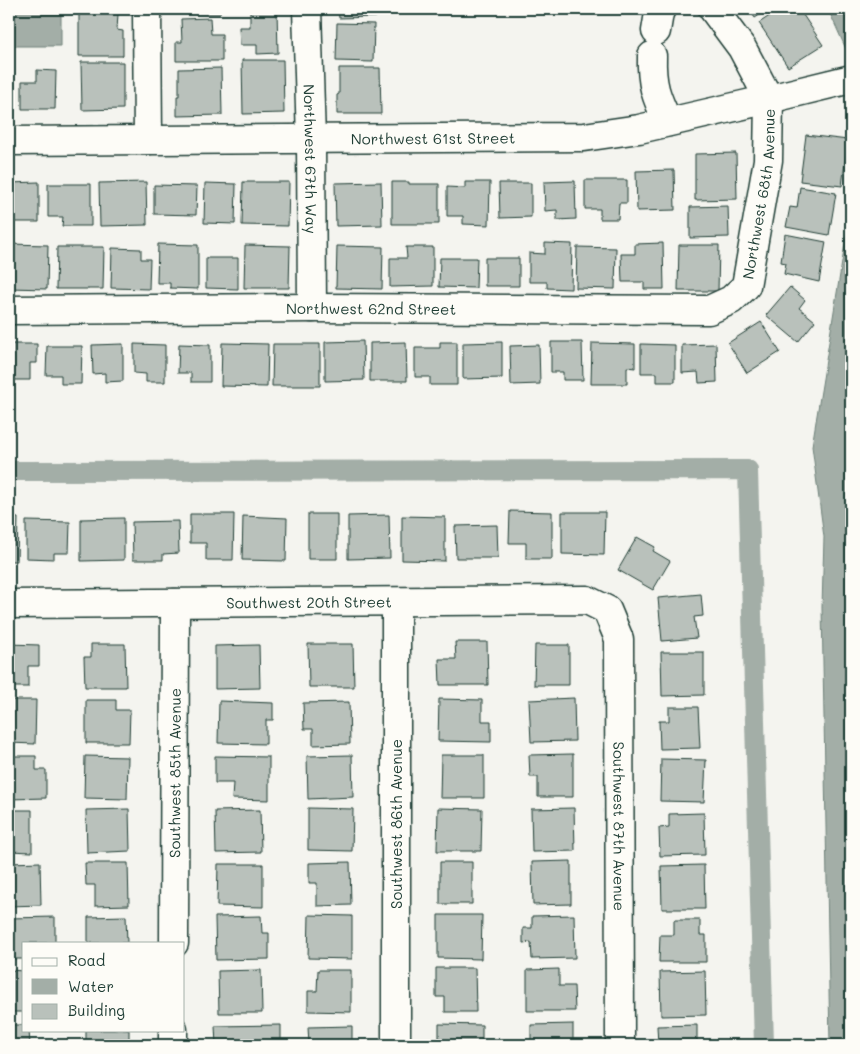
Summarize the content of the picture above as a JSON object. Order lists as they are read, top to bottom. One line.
{"streets":{"street":["Northwest 61st Street","Northwest 67th Way","Northwest 68th Avenue","Northwest 62nd Street","Southwest 20th Street","Southwest 85th Avenue","Southwest 86th Avenue","Southwest 87th Avenue"]},"crossings":[["Northwest 61st Street","Northwest 67th Way"],["Northwest 61st Street","Northwest 68th Avenue"],["Northwest 67th Way","Northwest 62nd Street"],["Northwest 68th Avenue","Northwest 62nd Street"],["Southwest 20th Street","Southwest 85th Avenue"],["Southwest 20th Street","Southwest 86th Avenue"],["Southwest 20th Street","Southwest 87th Avenue"]],"legend":["Road","Water","Building"]}
